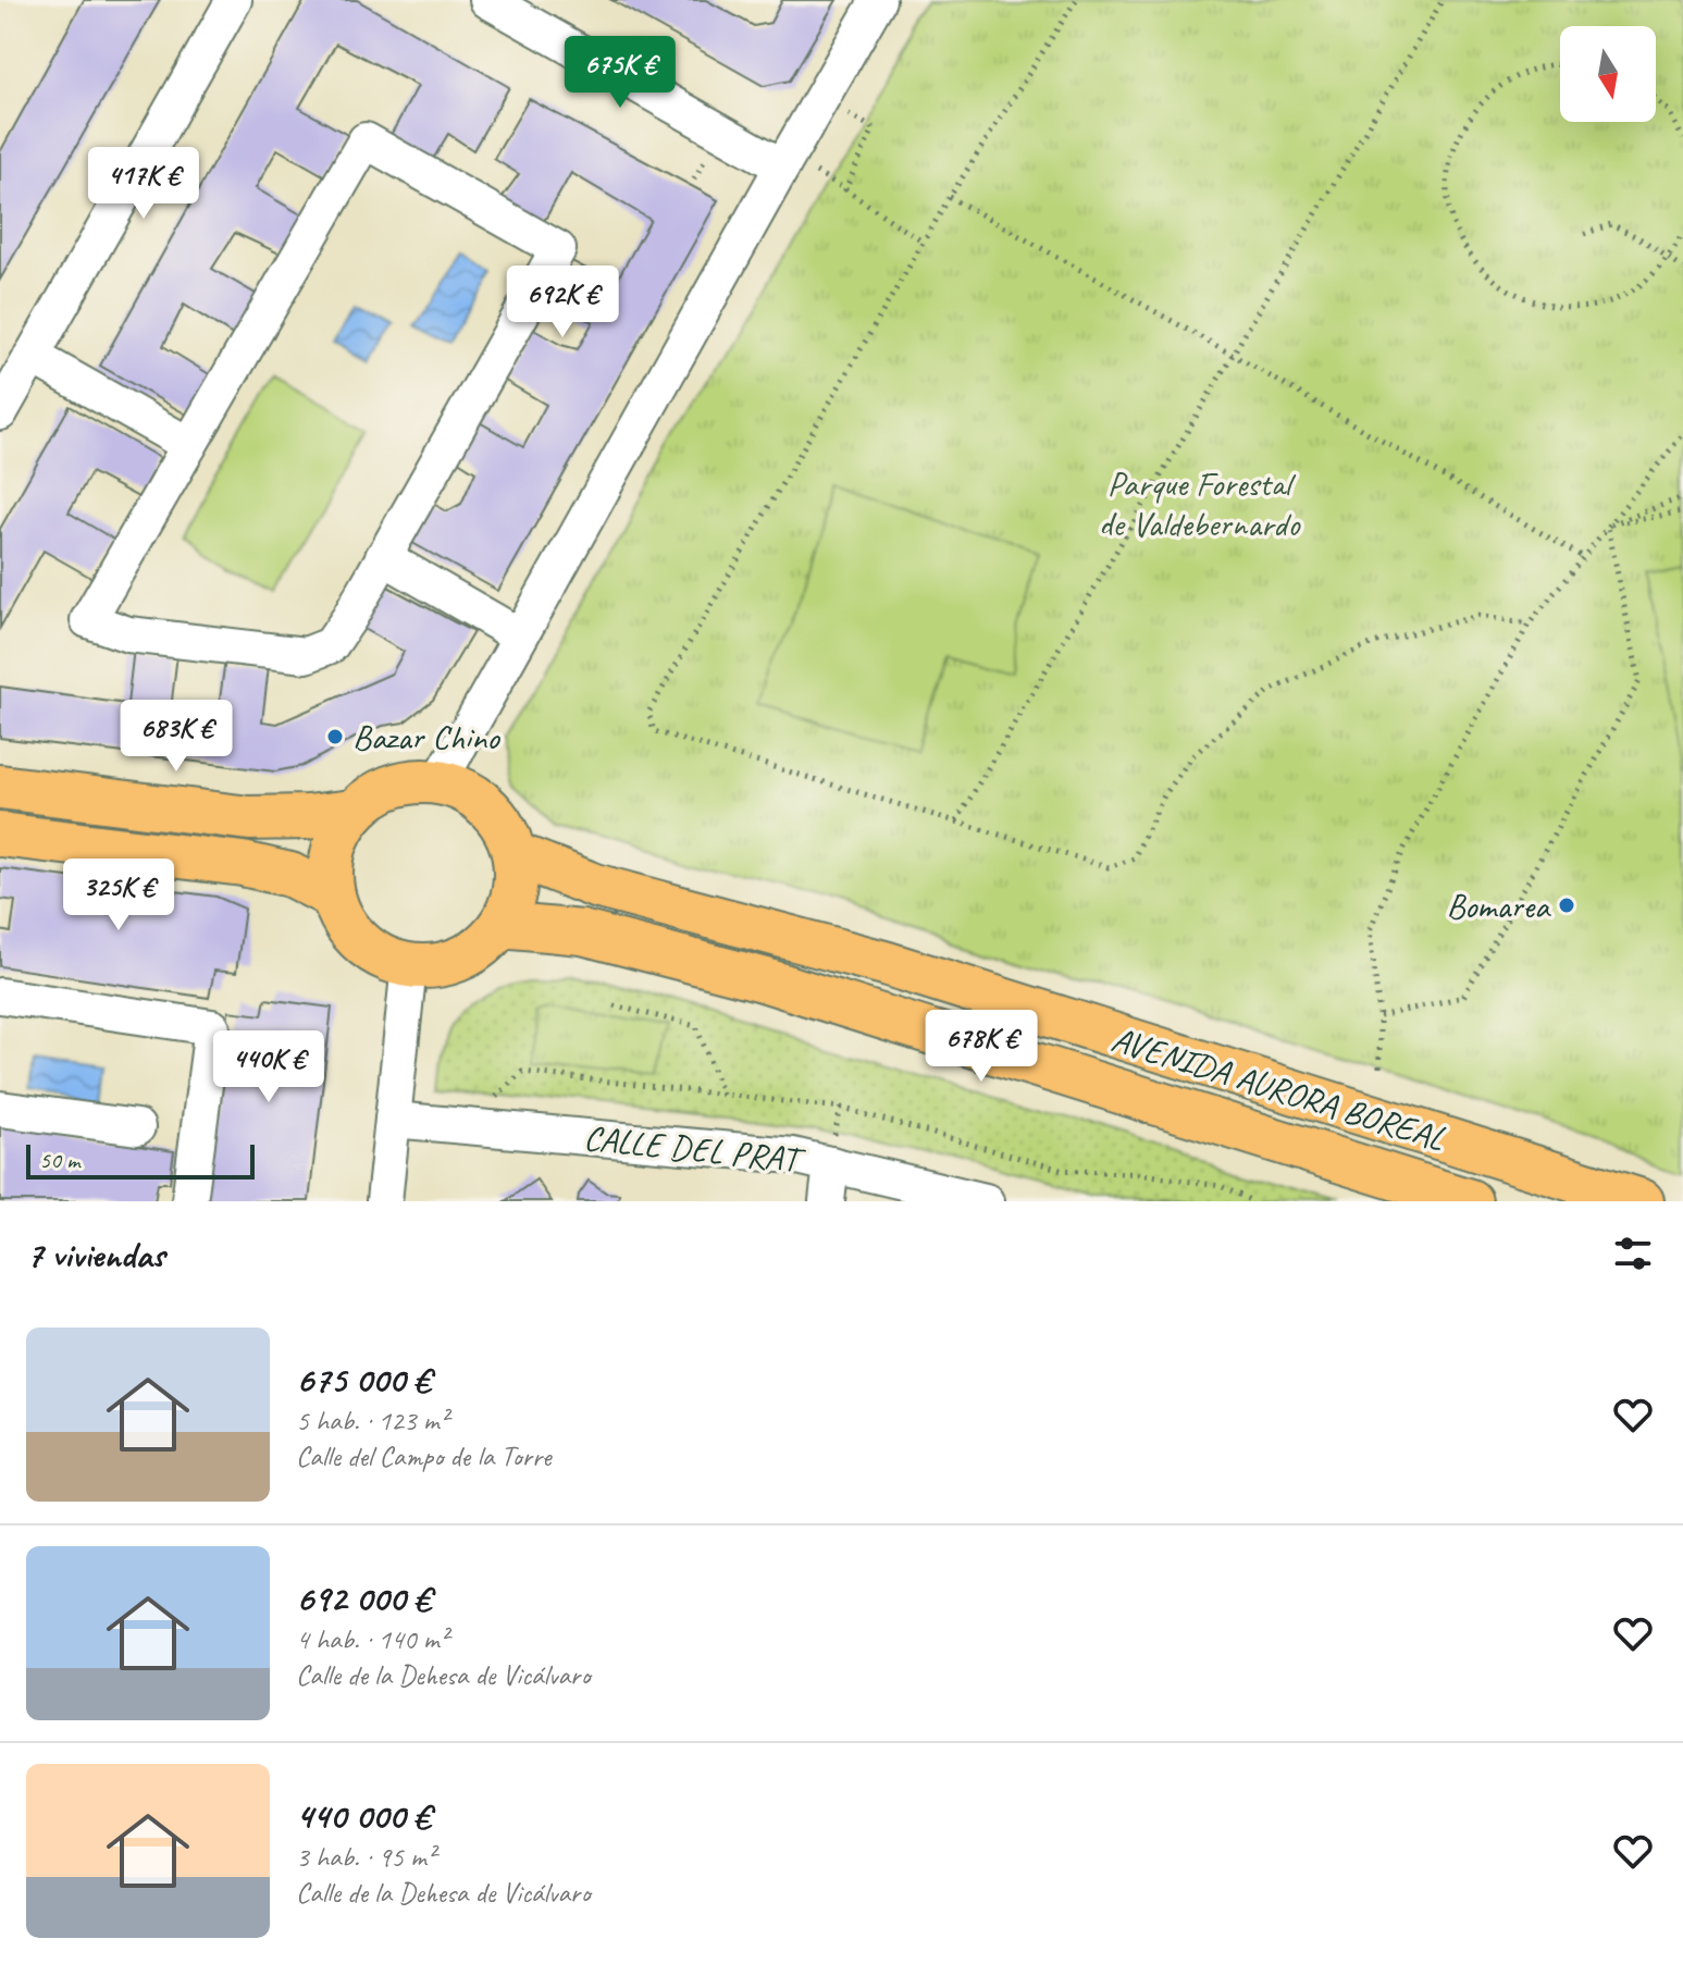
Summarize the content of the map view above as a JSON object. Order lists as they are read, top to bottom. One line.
{"streets":{"main road":["AVENIDA AURORA BOREAL"],"street":["CALLE DEL PRAT"]},"parks":["Parque Forestal de Valdebernardo"],"places":["Bazar Chino","Bomarea"],"scale_bar":"50 m","north":"bottom","page":{"price":["675K €","417K €","692K €","683K €","325K €","678K €","440K €"],"scale":"50 m","heading":"7 viviendas","list":[{"name":"675 000 €","note":"5 hab. · 123 m² · Calle del Campo de la Torre"},{"name":"692 000 €","note":"4 hab. · 140 m² · Calle de la Dehesa de Vicálvaro"},{"name":"440 000 €","note":"3 hab. · 95 m² · Calle de la Dehesa de Vicálvaro"}]}}
